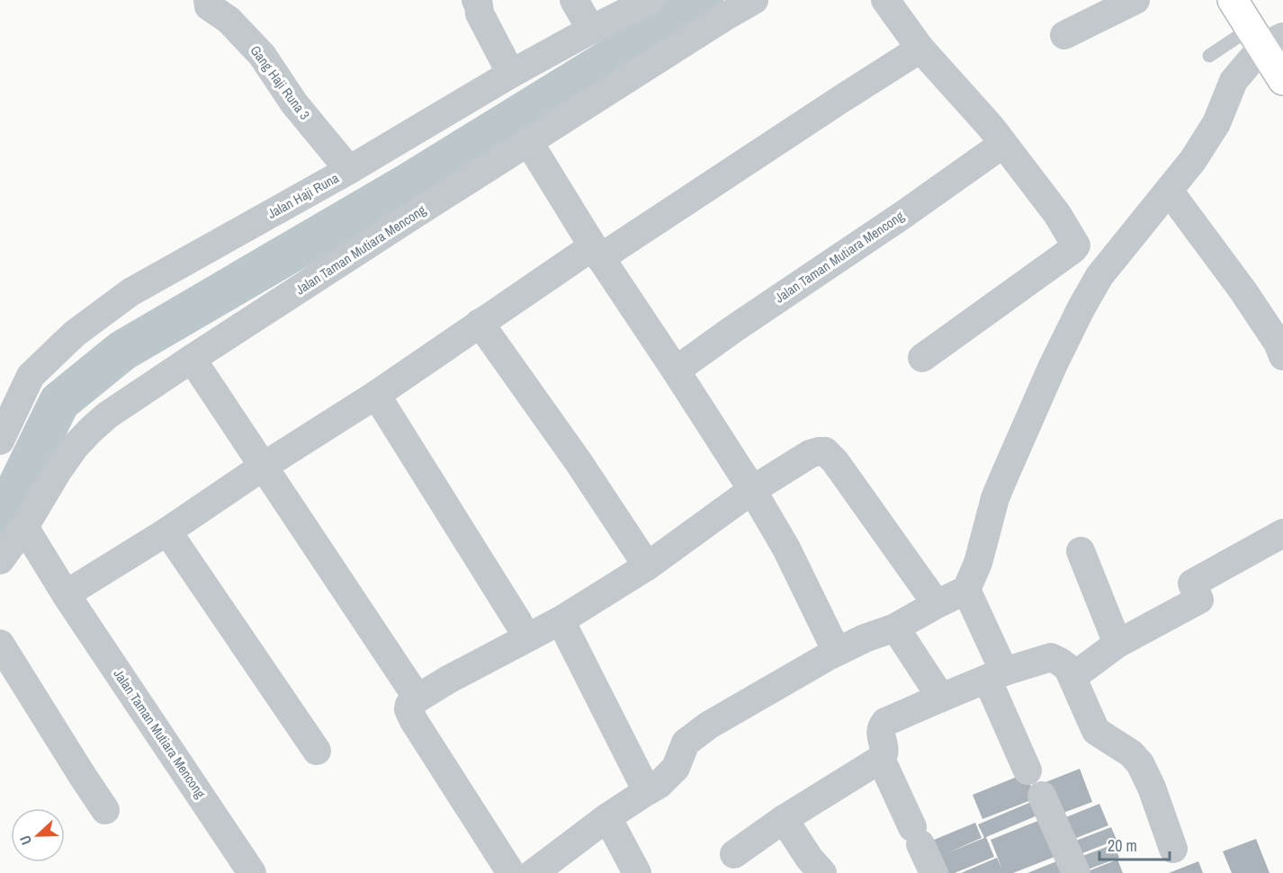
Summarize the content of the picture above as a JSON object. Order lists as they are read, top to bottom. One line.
{"streets":{"street":["Gang Haji Runa 3","Jalan Haji Runa","Jalan Taman Mutiara Mencong"]},"crossings":[["Gang Haji Runa 3","Jalan Haji Runa"]],"scale_bar":"20 m","north":"left"}
